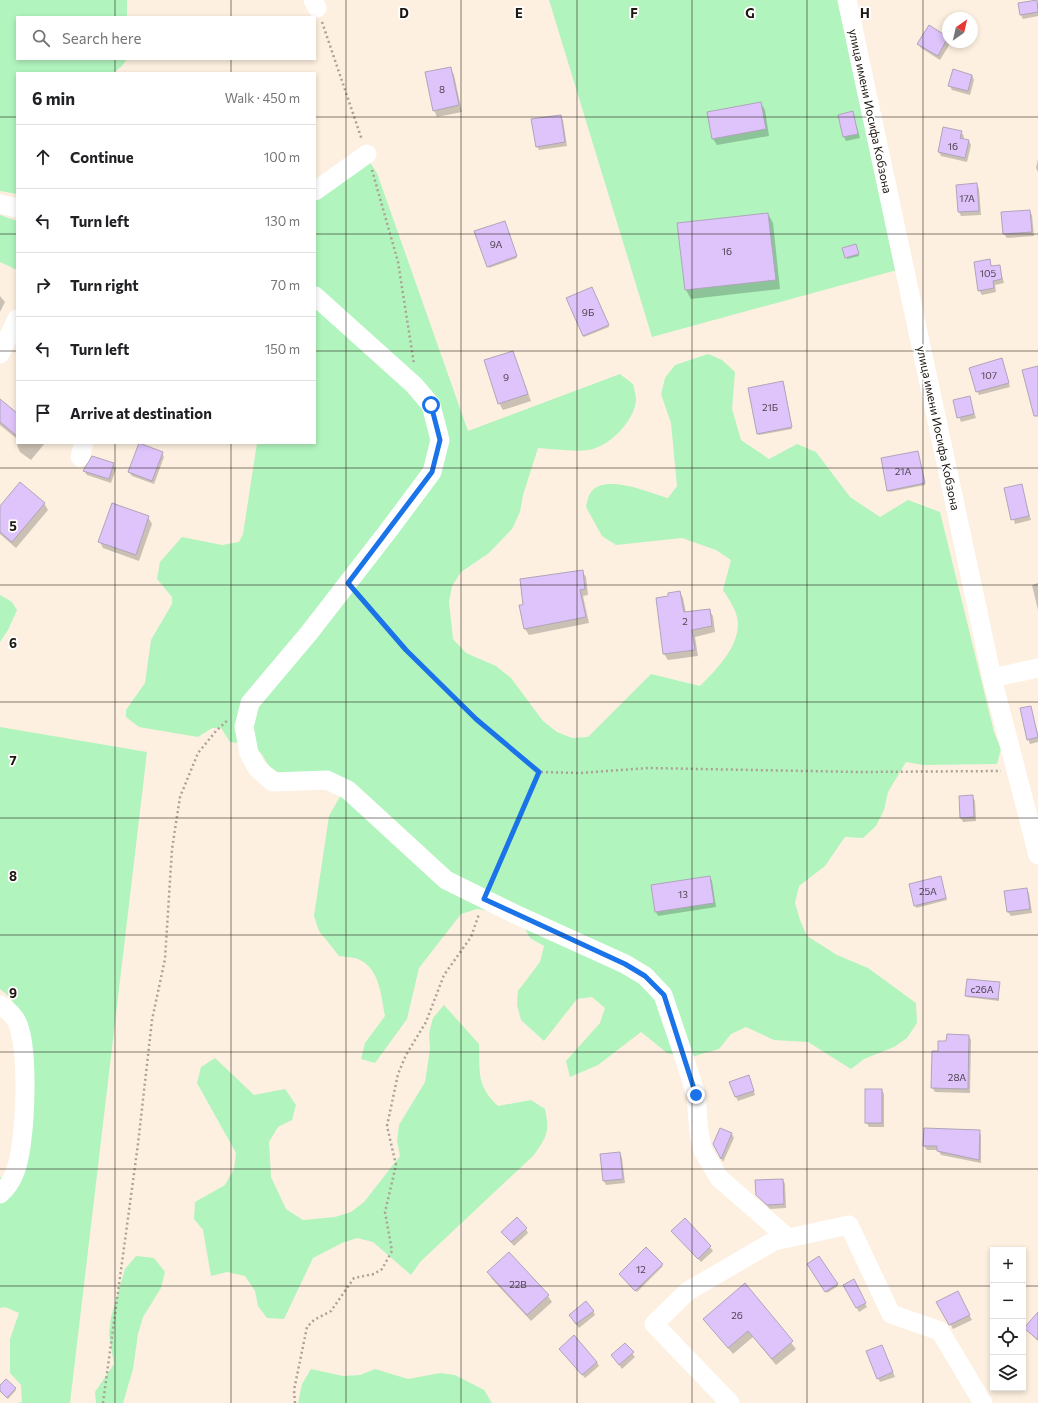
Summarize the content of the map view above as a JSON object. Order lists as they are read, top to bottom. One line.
{"streets":{"street":["улица имени Иосифа Кобзона"]},"house_numbers":["8","16","17А","9А","16","105","9Б","107","9","21Б","21А","2","25А","13","с26А","28А","12","22В","26"],"north":"top right","page":{"search":"Search here","heading":["6 min","Walk · 450 m"],"list":[["Continue","100 m"],["Turn left","130 m"],["Turn right","70 m"],["Turn left","150 m"],"Arrive at destination"],"map_buttons":["+","−"]},"grid":{"columns":["D","E","F","G","H"],"rows":["5","6","7","8","9"]}}
